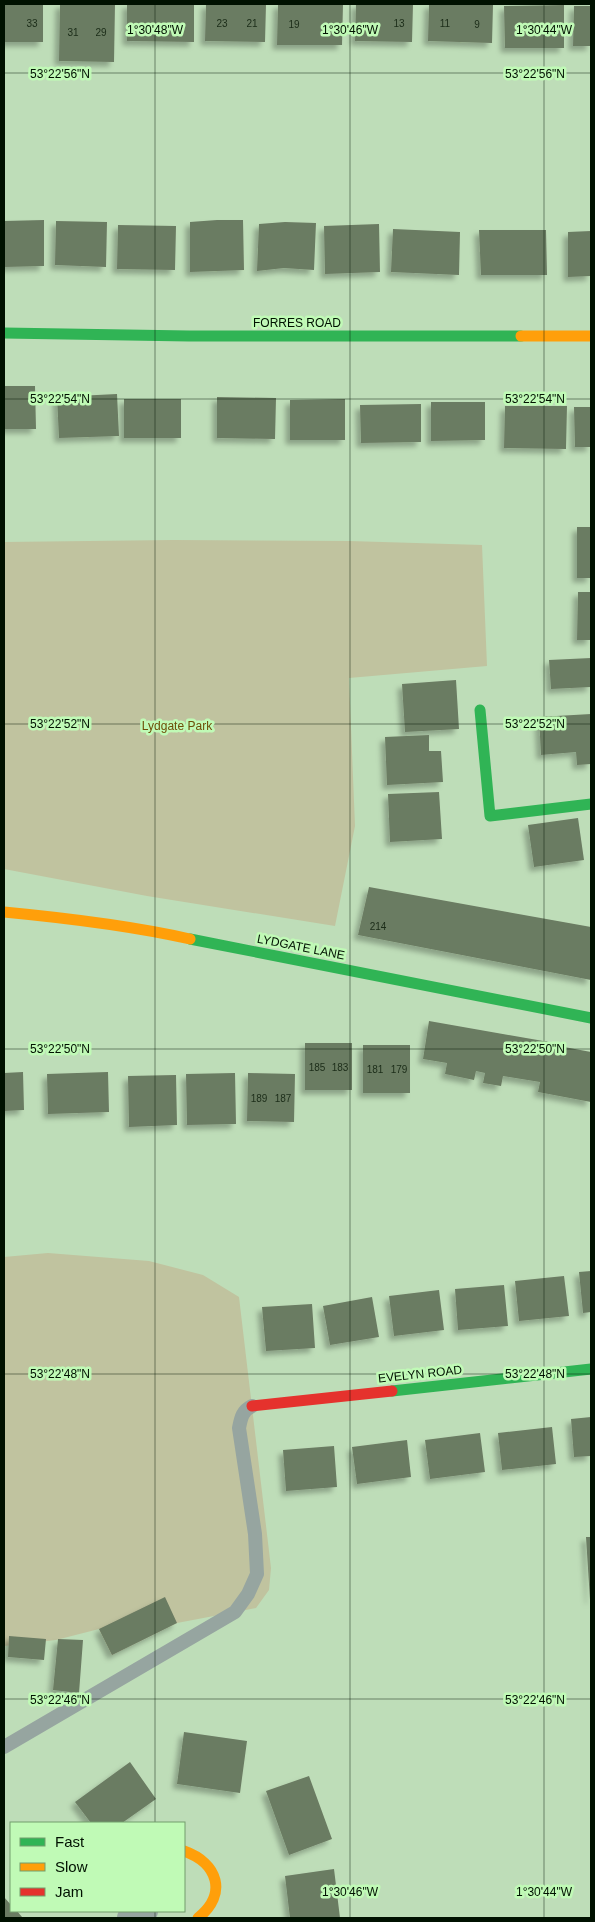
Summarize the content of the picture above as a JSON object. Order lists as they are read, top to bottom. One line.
{"streets":{"street":["FORRES ROAD","LYDGATE LANE","EVELYN ROAD"]},"parks":["Lydgate Park"],"house_numbers":["33","23","21","13","11","19","9","31","29","214","185","183","181","179","189","187"],"legend":["Fast","Slow","Jam"],"coordinates":["1°30'48\"W","1°30'46\"W","1°30'44\"W","53°22'56\"N","53°22'54\"N","53°22'52\"N","53°22'50\"N","53°22'48\"N","53°22'46\"N"]}
